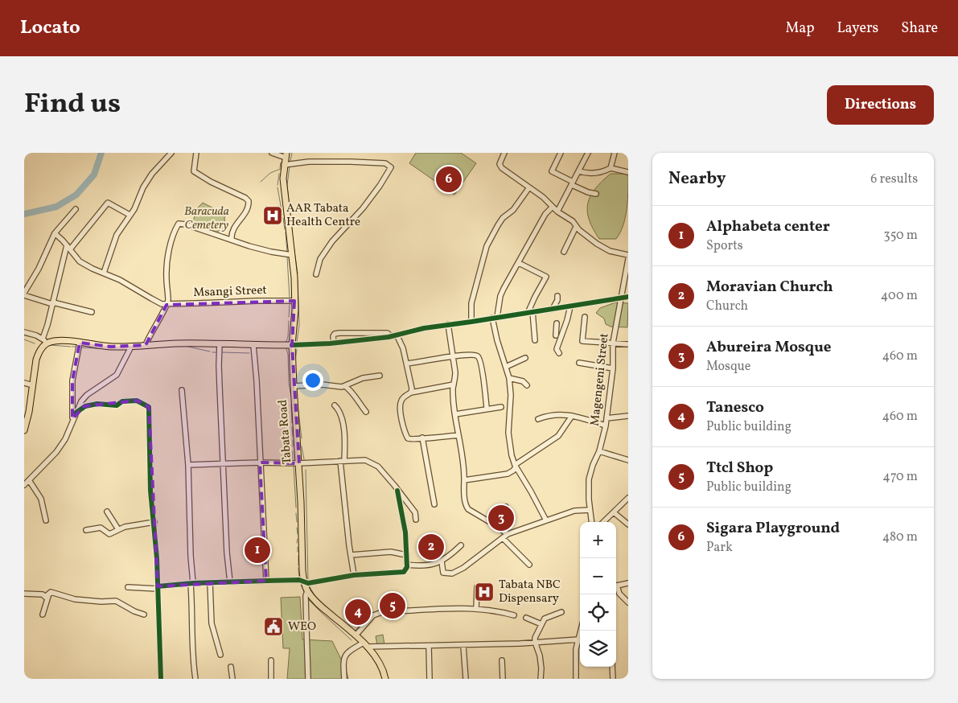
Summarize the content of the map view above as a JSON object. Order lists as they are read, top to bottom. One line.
{"streets":{"main road":["Tabata Road"],"street":["Msangi Street","Magengeni Street"]},"crossings":[["Msangi Street","Tabata Road"]],"parks":["Baracuda Cemetery"],"places":{"hospital":["AAR Tabata Health Centre","Tabata NBC Dispensary"],"public building":["WEO"]},"page":{"header":"Locato","nav":["Map","Layers","Share"],"title":"Find us","buttons":"Directions","heading":["Nearby","6 results"],"pins":["6","3","2","1","5","4"],"list":[{"mark":"1","name":"Alphabeta center","note":"Sports","value":"350 m"},{"mark":"2","name":"Moravian Church","note":"Church","value":"400 m"},{"mark":"3","name":"Abureira Mosque","note":"Mosque","value":"460 m"},{"mark":"4","name":"Tanesco","note":"Public building","value":"460 m"},{"mark":"5","name":"Ttcl Shop","note":"Public building","value":"470 m"},{"mark":"6","name":"Sigara Playground","note":"Park","value":"480 m"}],"map_buttons":["+","−"]}}
